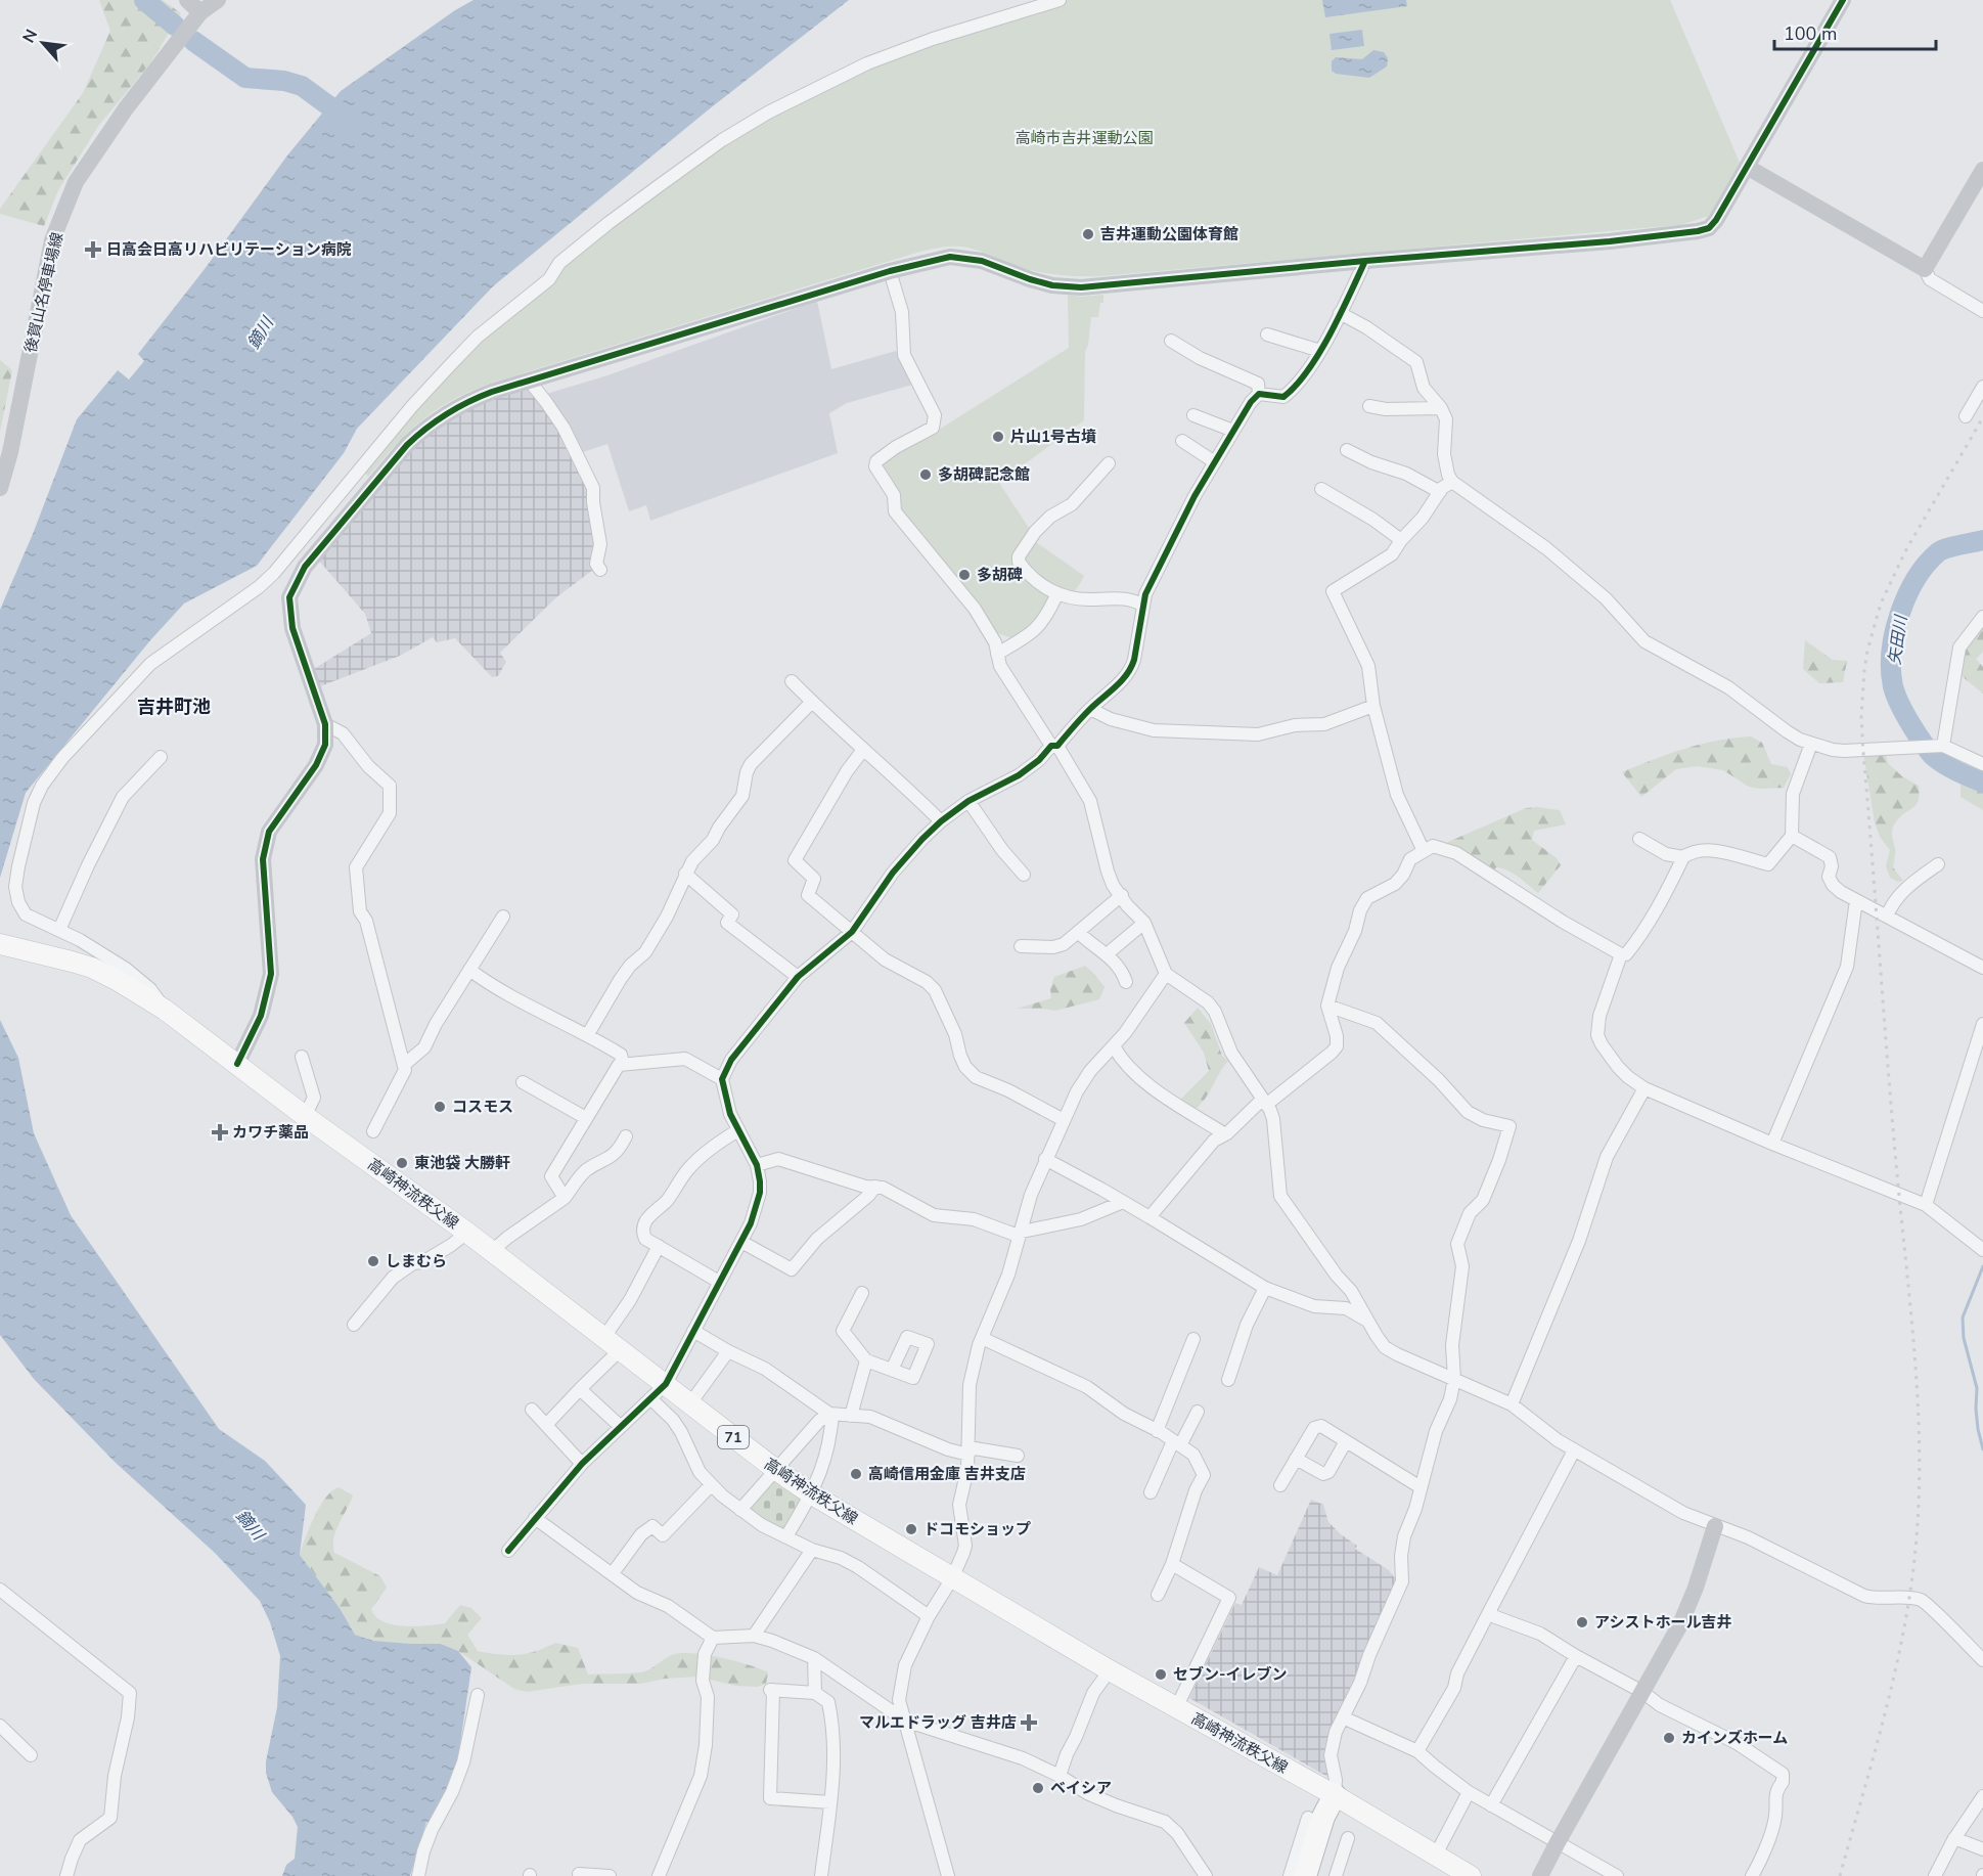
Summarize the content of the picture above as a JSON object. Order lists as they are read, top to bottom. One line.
{"streets":{"main road":["高崎神流秩父線","71"],"street":["後賀山名停車場線"]},"districts":["吉井町池"],"water":["鏑川","矢田川"],"parks":["高崎市吉井運動公園"],"places":{"other":["吉井運動公園体育館","片山1号古墳","多胡碑記念館","多胡碑","コスモス","東池袋 大勝軒","しまむら","高崎信用金庫 吉井支店","ドコモショップ","アシストホール吉井","セブン-イレブン","カインズホーム","ベイシア"],"health":["日高会日高リハビリテーション病院","カワチ薬品","マルエドラッグ 吉井店"]},"scale_bar":"100 m","north":"top left"}
